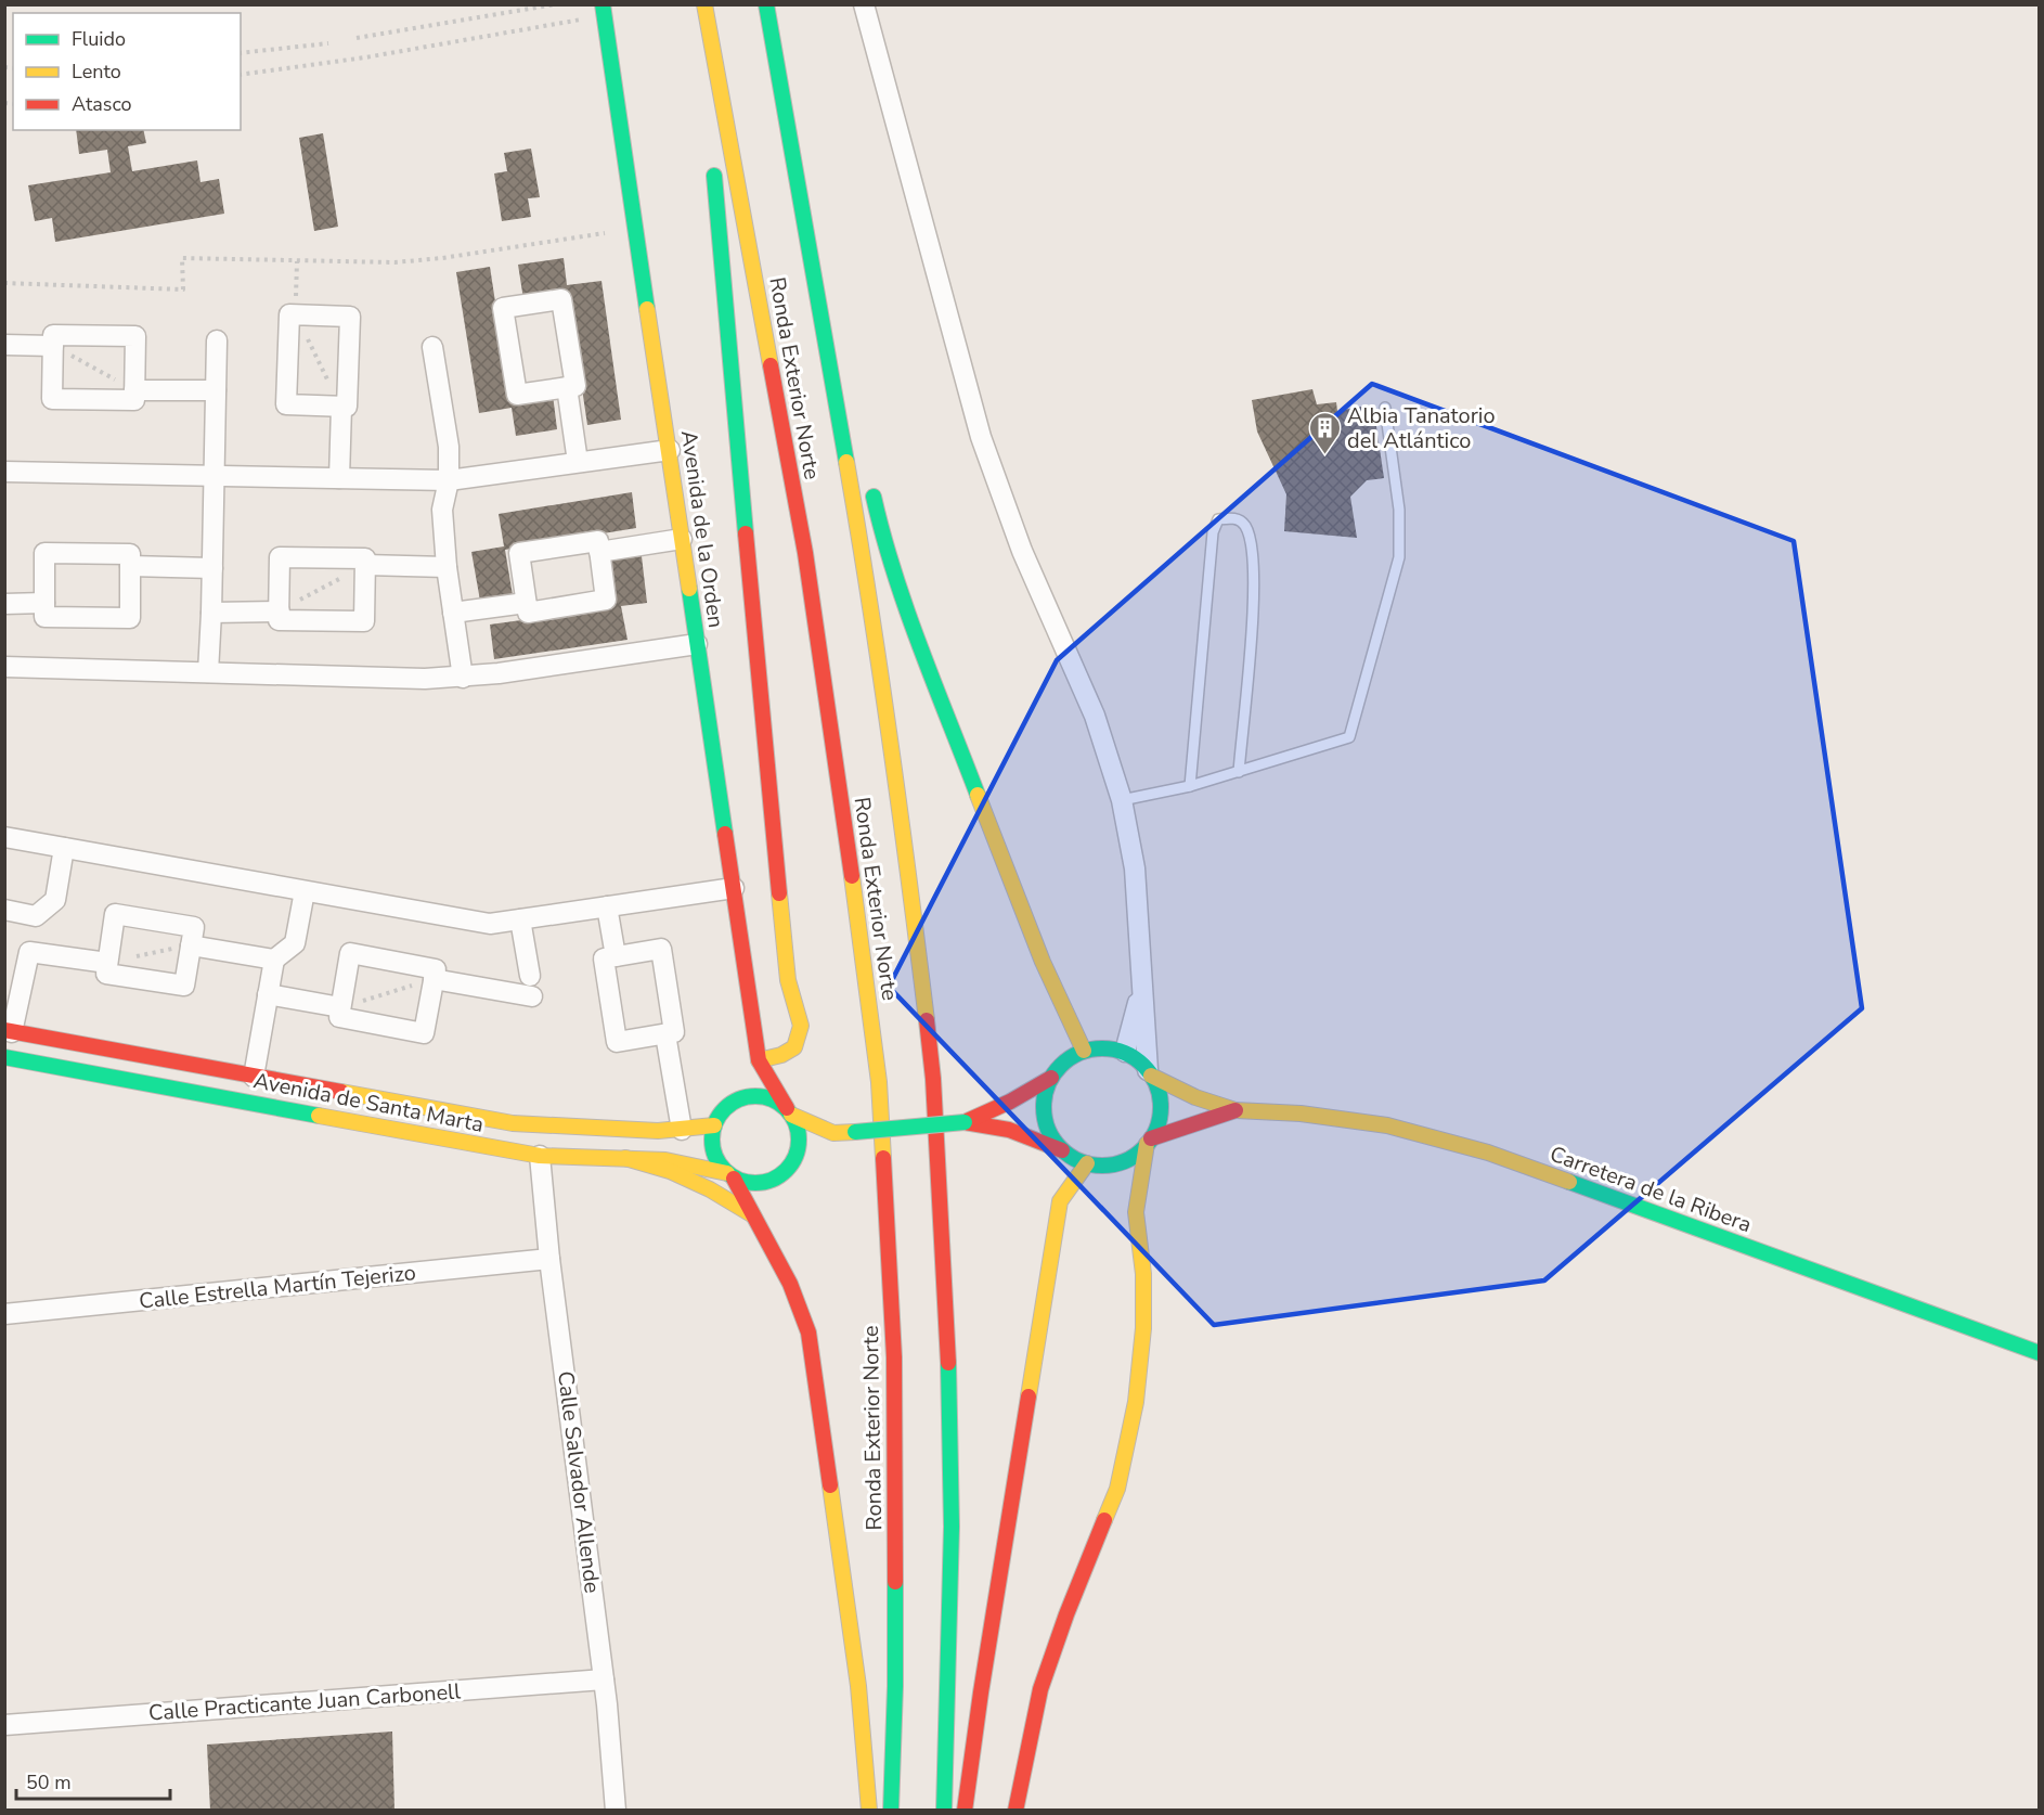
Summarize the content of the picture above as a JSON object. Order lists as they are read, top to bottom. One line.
{"streets":{"main road":["Ronda Exterior Norte","Avenida de la Orden","Avenida de Santa Marta","Carretera de la Ribera"],"street":["Calle Estrella Martín Tejerizo","Calle Salvador Allende","Calle Practicante Juan Carbonell"]},"crossings":[["Avenida de la Orden","Avenida de Santa Marta"],["Avenida de Santa Marta","Calle Salvador Allende"],["Calle Estrella Martín Tejerizo","Calle Salvador Allende"],["Calle Salvador Allende","Calle Practicante Juan Carbonell"]],"places":{"building":["Albia Tanatorio del Atlántico"]},"legend":["Fluido","Lento","Atasco"],"scale_bar":"50 m"}
